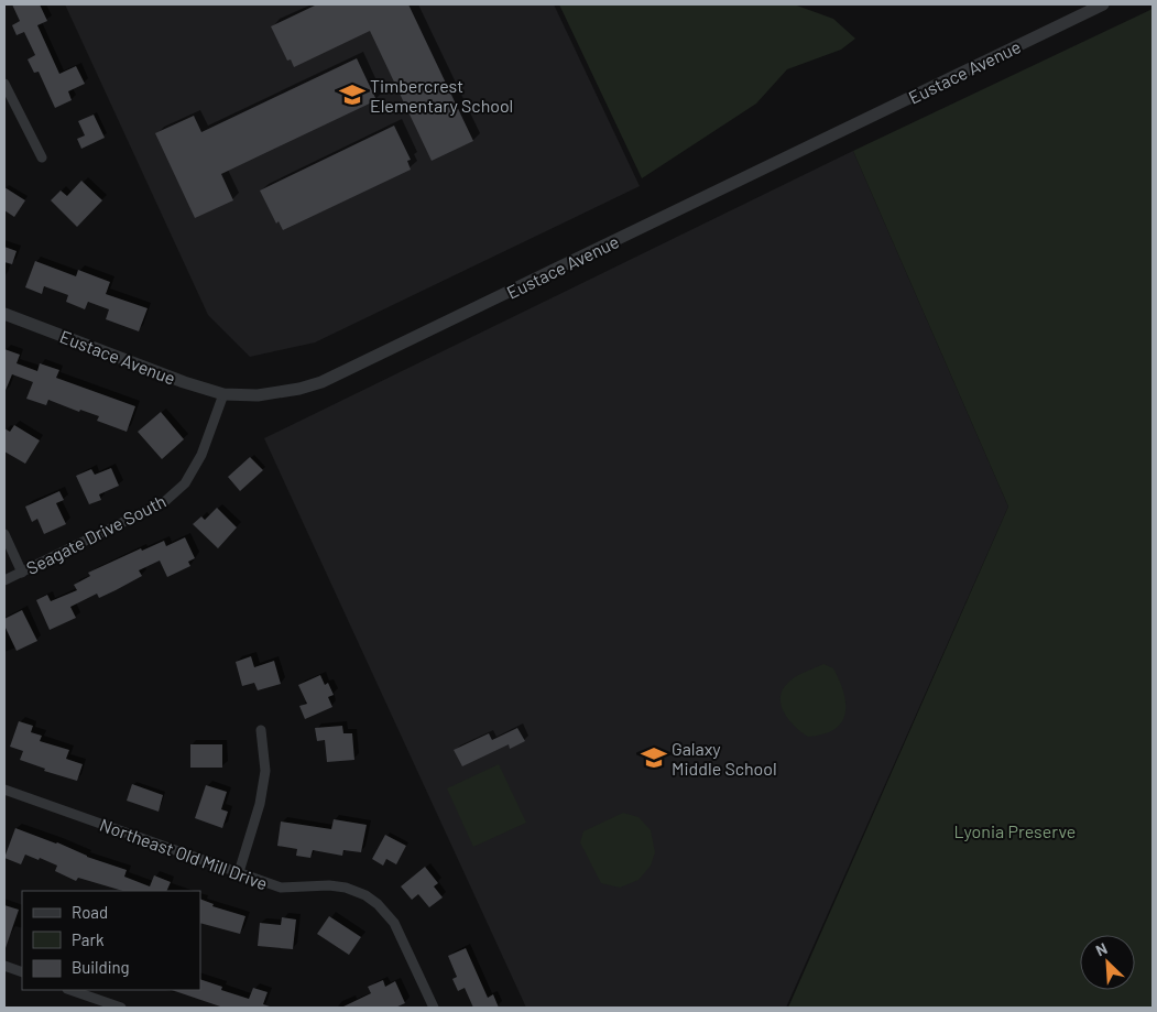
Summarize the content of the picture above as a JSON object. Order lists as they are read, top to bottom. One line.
{"streets":{"street":["Eustace Avenue","Seagate Drive South","Northeast Old Mill Drive"]},"crossings":[["Eustace Avenue","Seagate Drive South"]],"parks":["Lyonia Preserve"],"places":{"school or university":["Timbercrest Elementary School","Galaxy Middle School"]},"legend":["Road","Park","Building"],"north":"top left"}
